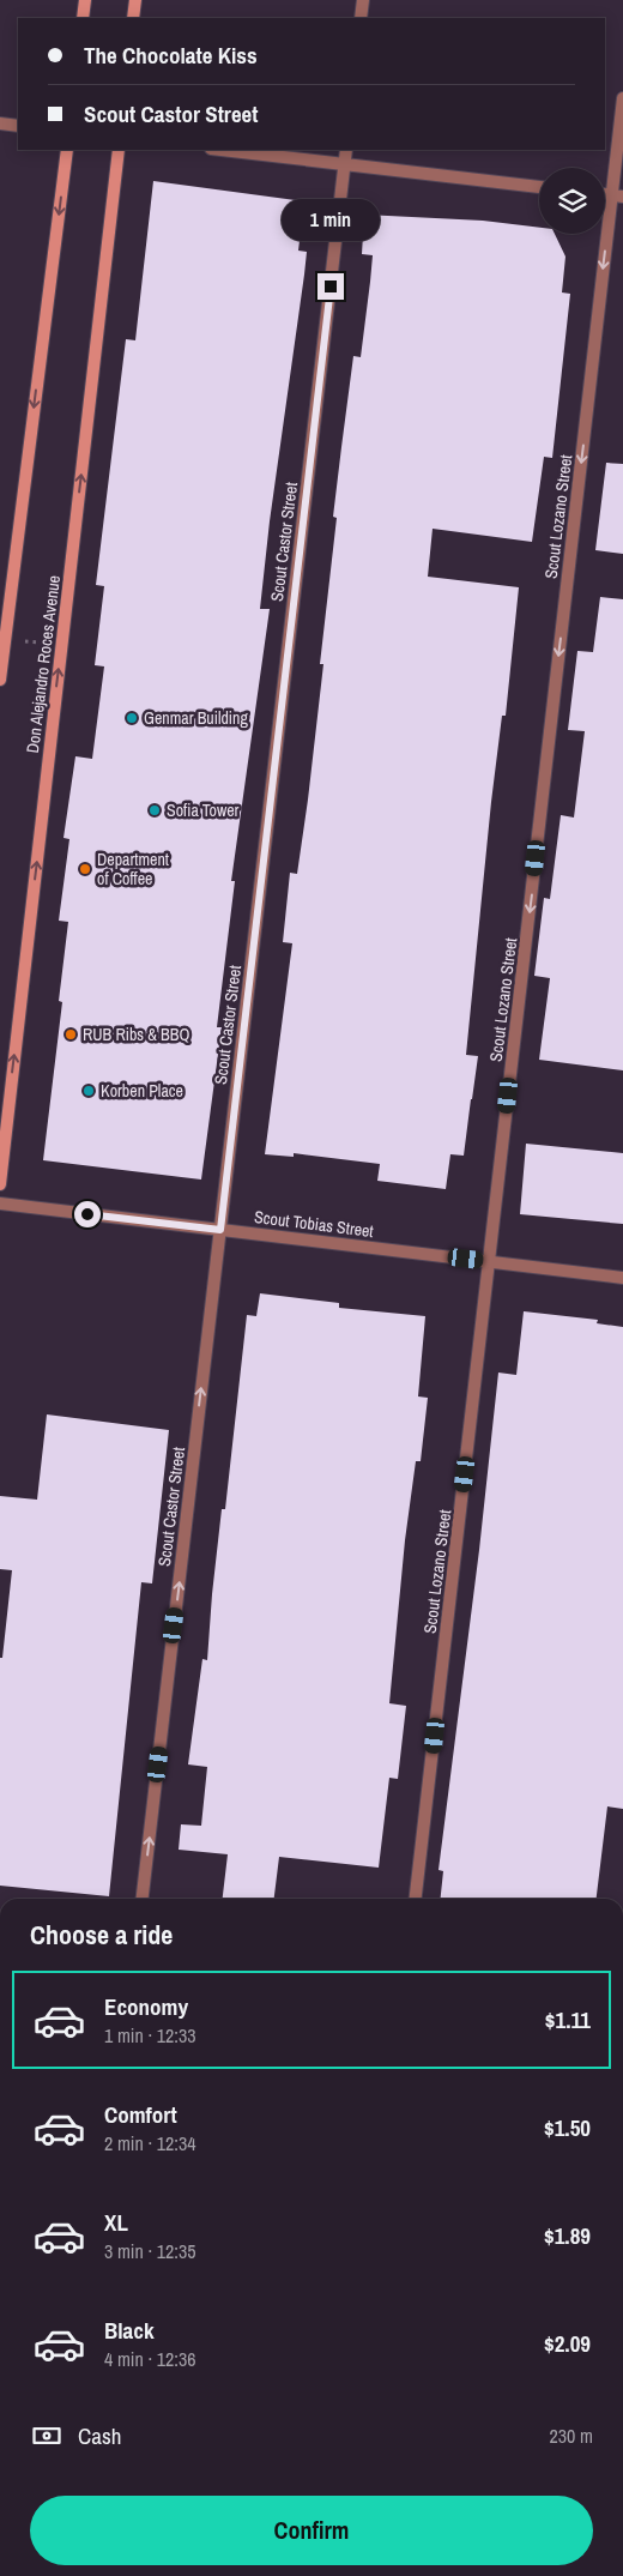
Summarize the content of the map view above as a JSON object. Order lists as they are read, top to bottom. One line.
{"streets":{"main road":["Don Alejandro Roces Avenue"],"street":["Scout Lozano Street","Scout Castor Street","Scout Tobias Street"]},"crossings":[["Scout Lozano Street","Scout Tobias Street"],["Scout Castor Street","Scout Tobias Street"]],"one_way":["Scout Lozano Street","Scout Castor Street"],"places":["Genmar Building","Sofia Tower","Department of Coffee","RUB Ribs & BBQ","Korben Place"],"page":{"banner":["The Chocolate Kiss","Scout Castor Street"],"bubble":"1 min","heading":"Choose a ride","list":[{"name":"Economy","note":"1 min · 12:33","value":"$1.11"},{"name":"Comfort","note":"2 min · 12:34","value":"$1.50"},{"name":"XL","note":"3 min · 12:35","value":"$1.89"},{"name":"Black","note":"4 min · 12:36","value":"$2.09"}],"pay":["Cash","230 m"],"buttons":"Confirm"}}
